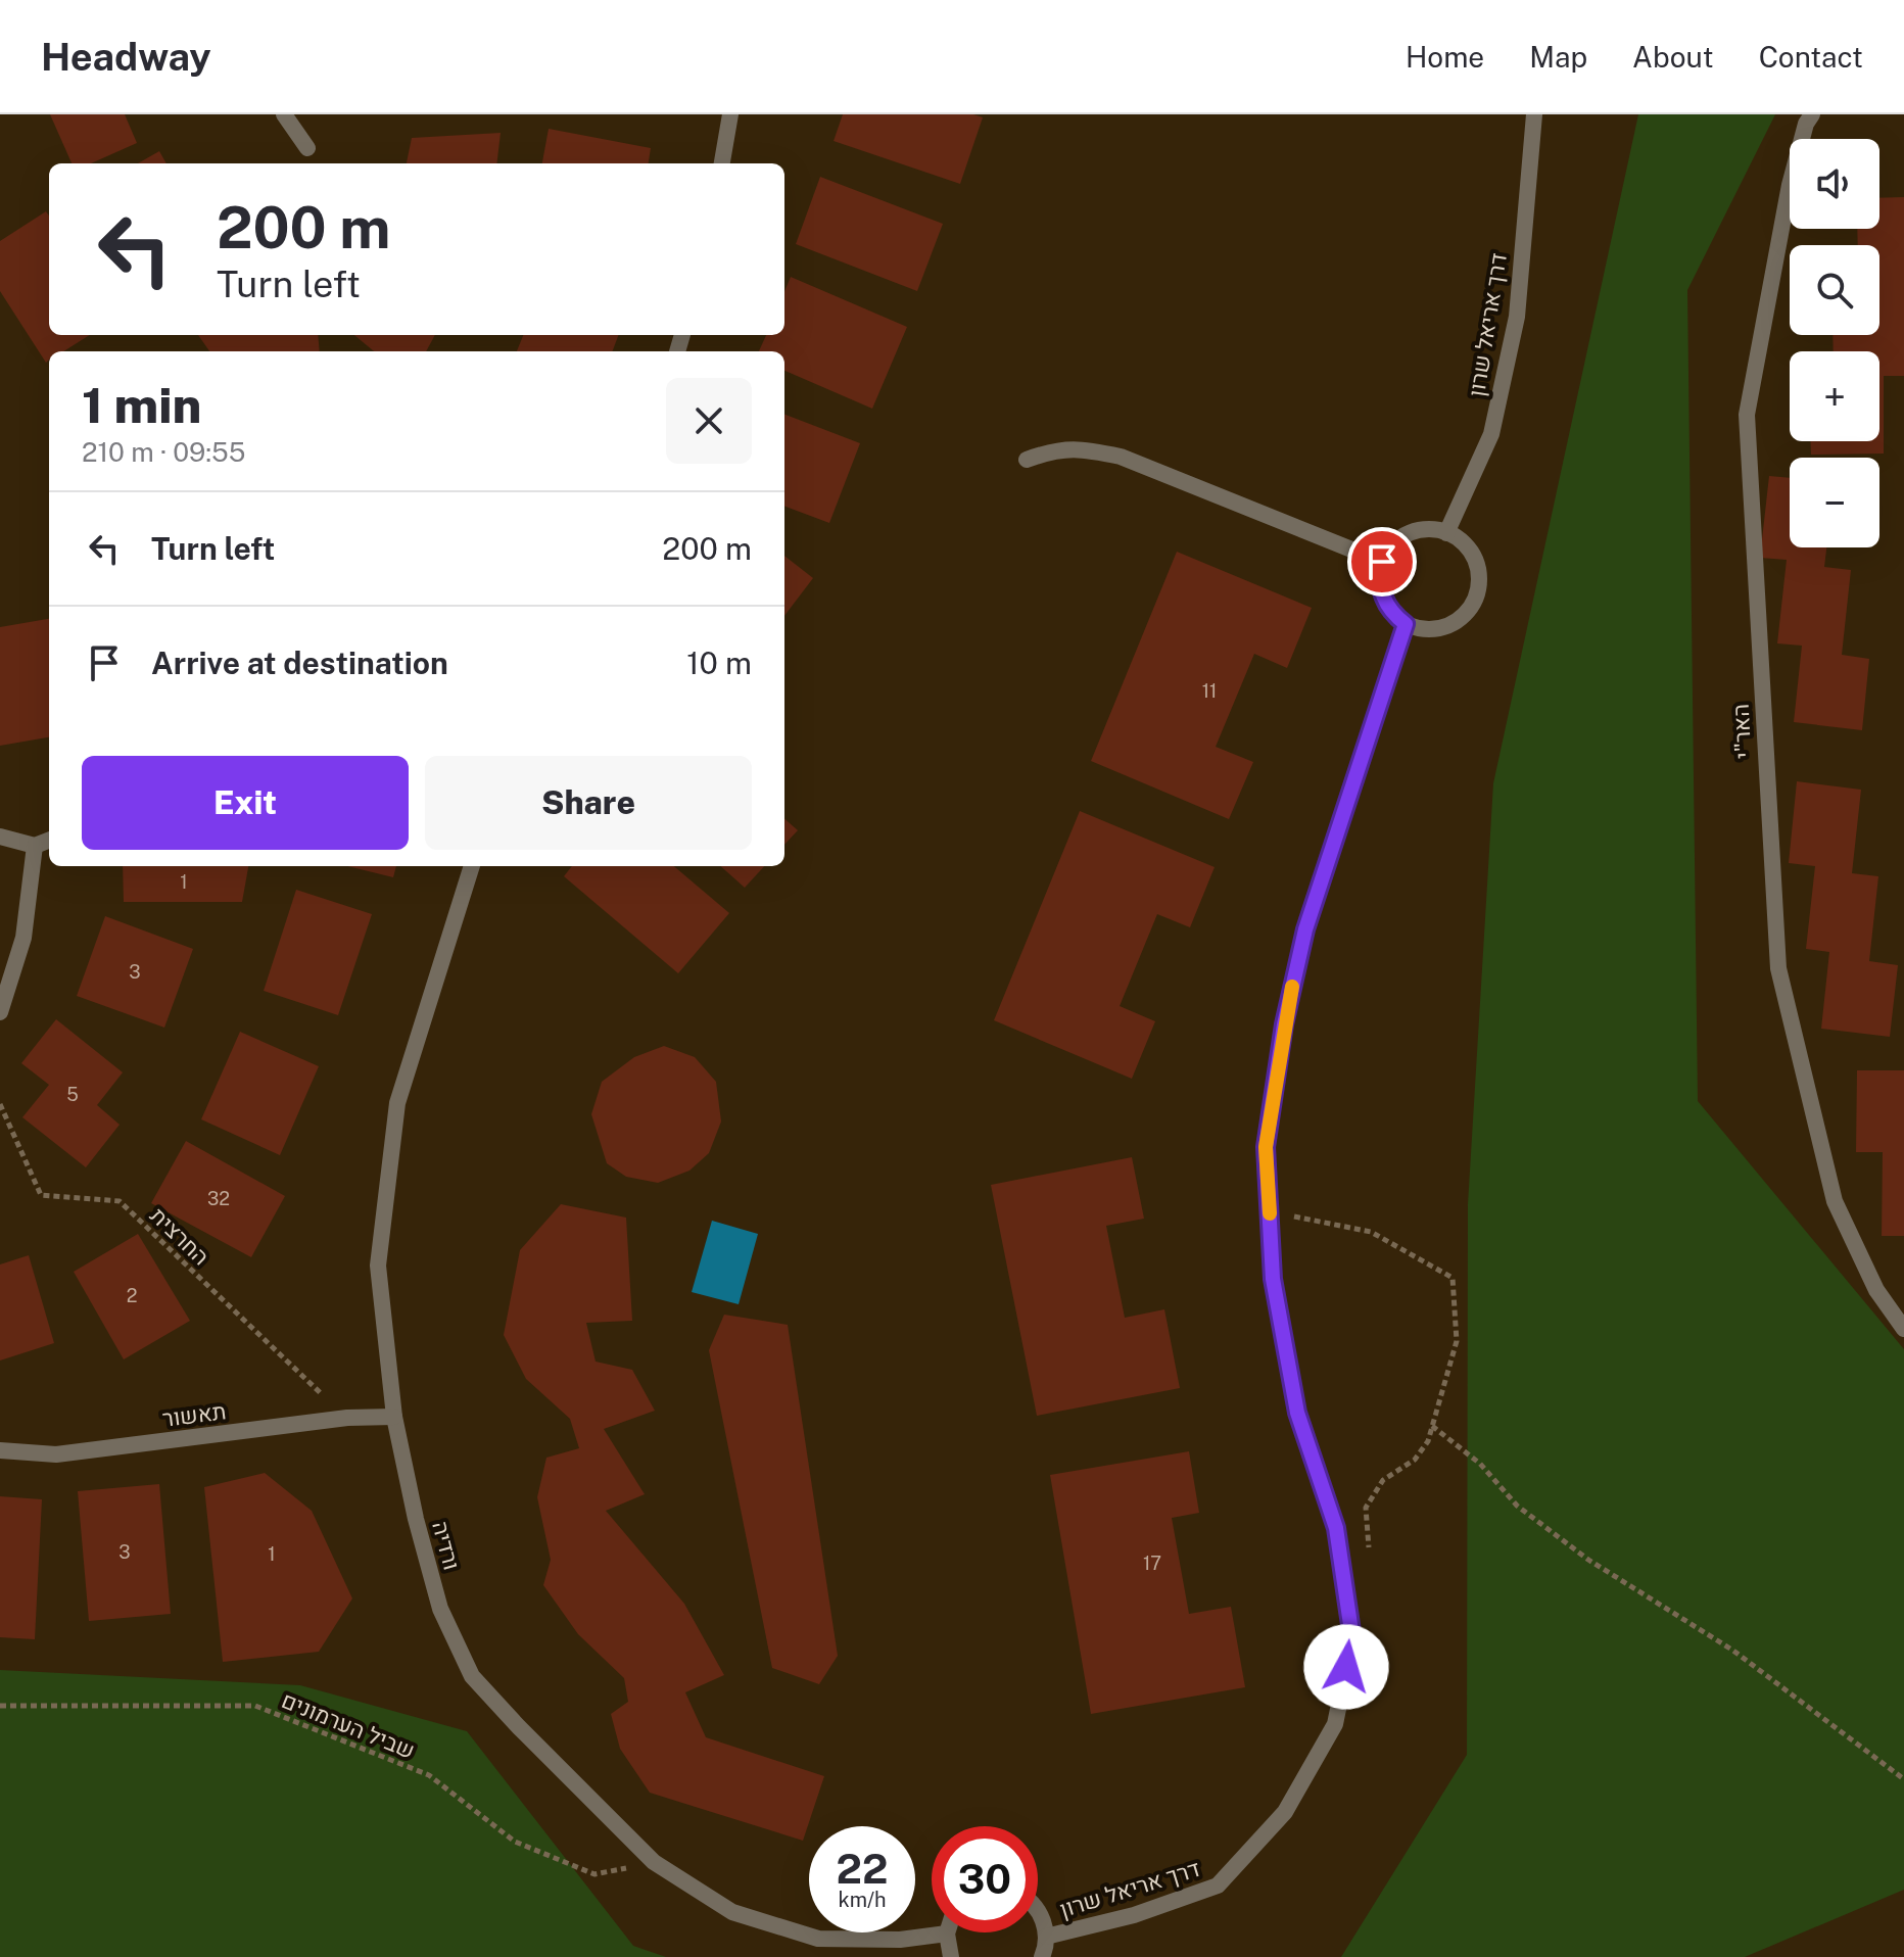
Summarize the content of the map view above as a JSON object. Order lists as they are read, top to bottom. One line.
{"streets":{"street":["דרך אריאל שרון","האר\"י","תאשור","ורדיה"],"path":["החרצית","שביל הערמונים"]},"crossings":[["החרצית","תאשור"],["תאשור","ורדיה"],["ורדיה","שביל הערמונים"]],"house_numbers":["11","1","3","5","32","2","3","1","17"],"page":{"header":"Headway","nav":["Home","Map","About","Contact"],"map_buttons":["+","−"],"turn":["200 m","Turn left"],"heading":["1 min","210 m · 09:55"],"list":[{"name":"Turn left","value":"200 m"},{"name":"Arrive at destination","value":"10 m"}],"buttons":["Exit","Share"],"speed":"22 km/h","limit":"30"}}
